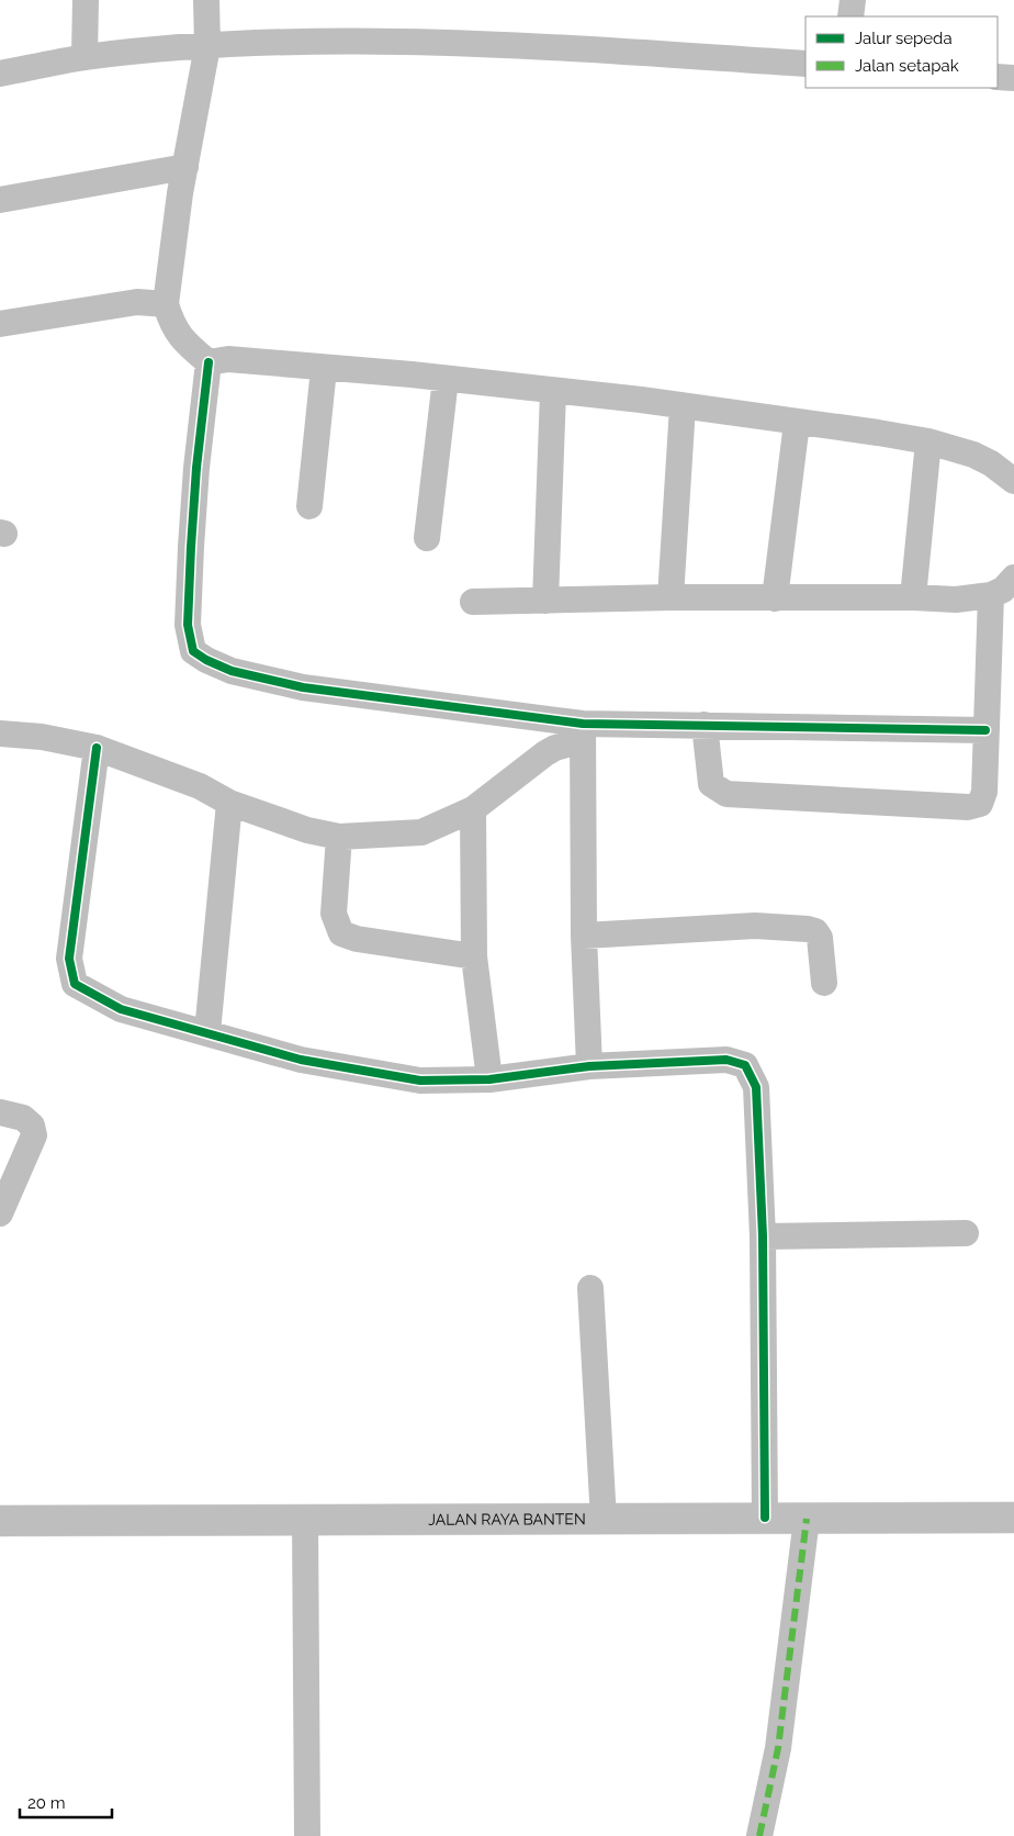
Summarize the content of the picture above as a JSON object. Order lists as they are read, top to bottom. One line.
{"streets":{"main road":["JALAN RAYA BANTEN"]},"legend":["Jalur sepeda","Jalan setapak"],"scale_bar":"20 m"}
